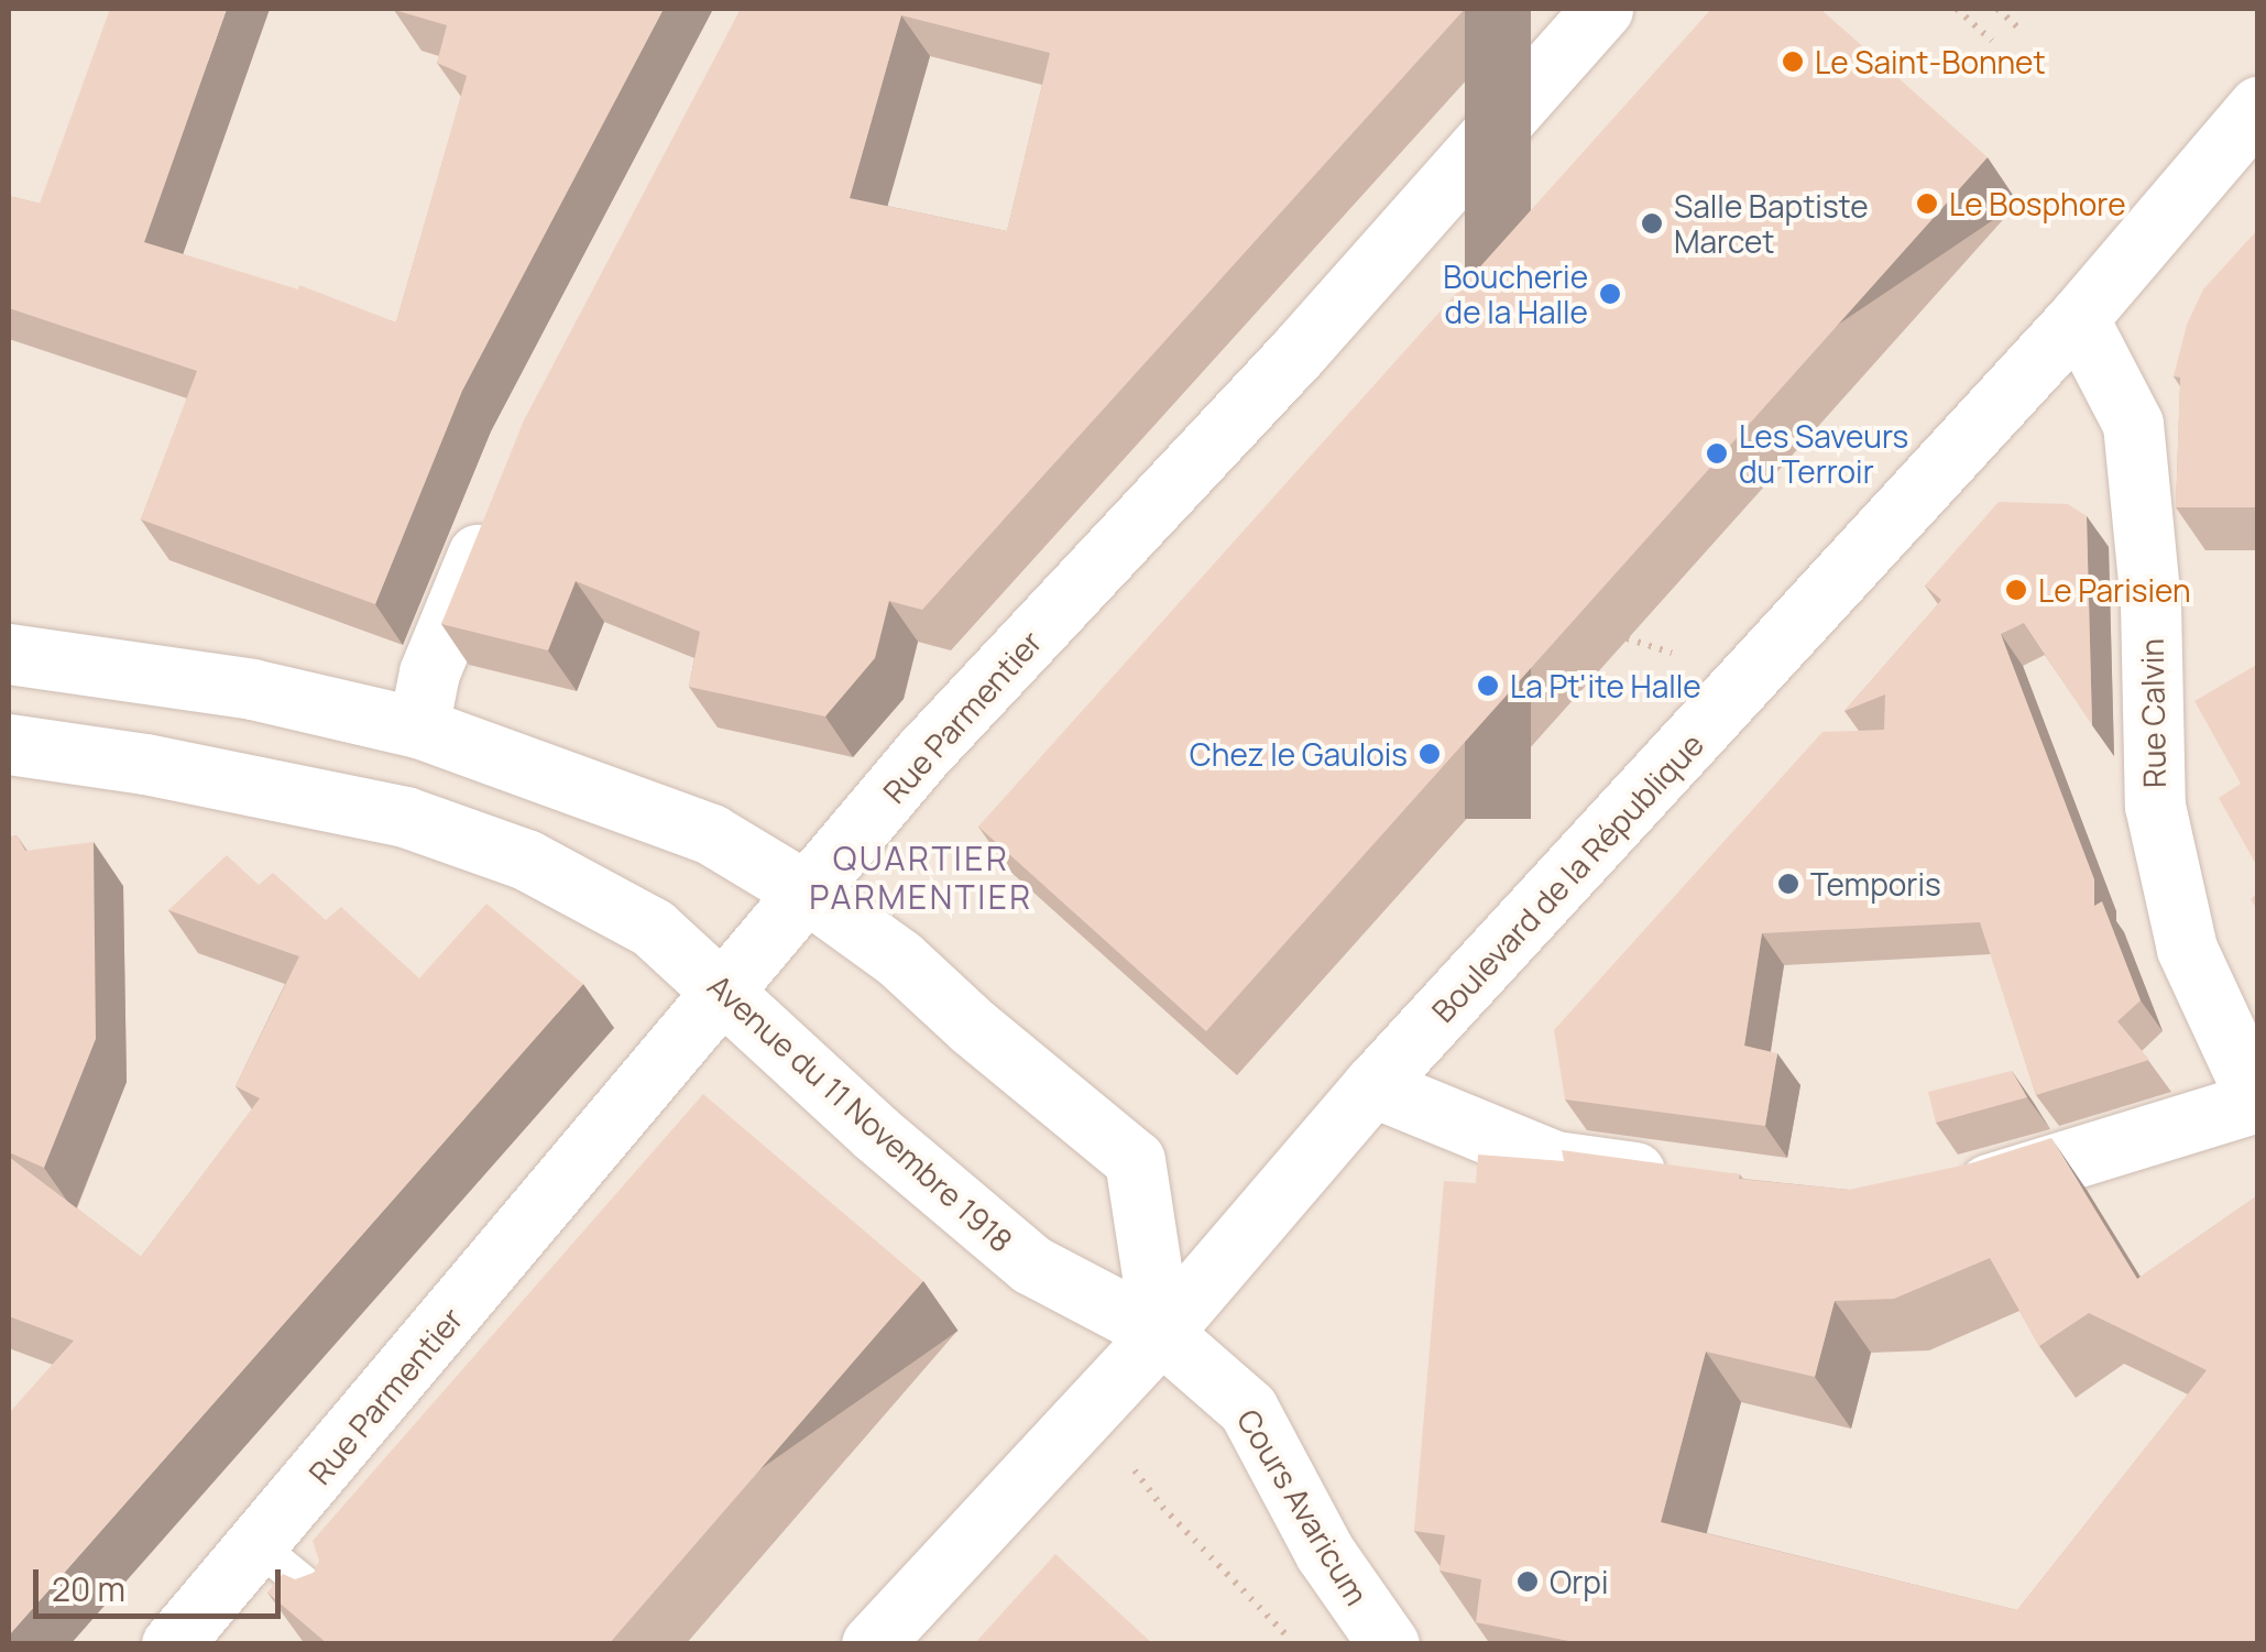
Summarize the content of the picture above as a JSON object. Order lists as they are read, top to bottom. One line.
{"streets":{"main road":["Rue Calvin","Rue Parmentier","Boulevard de la République","Avenue du 11 Novembre 1918","Cours Avaricum"]},"crossings":[["Rue Calvin","Boulevard de la République"],["Rue Parmentier","Avenue du 11 Novembre 1918"],["Boulevard de la République","Avenue du 11 Novembre 1918"],["Boulevard de la République","Cours Avaricum"],["Avenue du 11 Novembre 1918","Cours Avaricum"]],"districts":["QUARTIER PARMENTIER"],"places":["Le Saint-Bonnet","Le Bosphore","Salle Baptiste Marcet","Boucherie de la Halle","Les Saveurs du Terroir","Le Parisien","La Pt'ite Halle","Chez le Gaulois","Temporis","Orpi"],"scale_bar":"20 m"}
